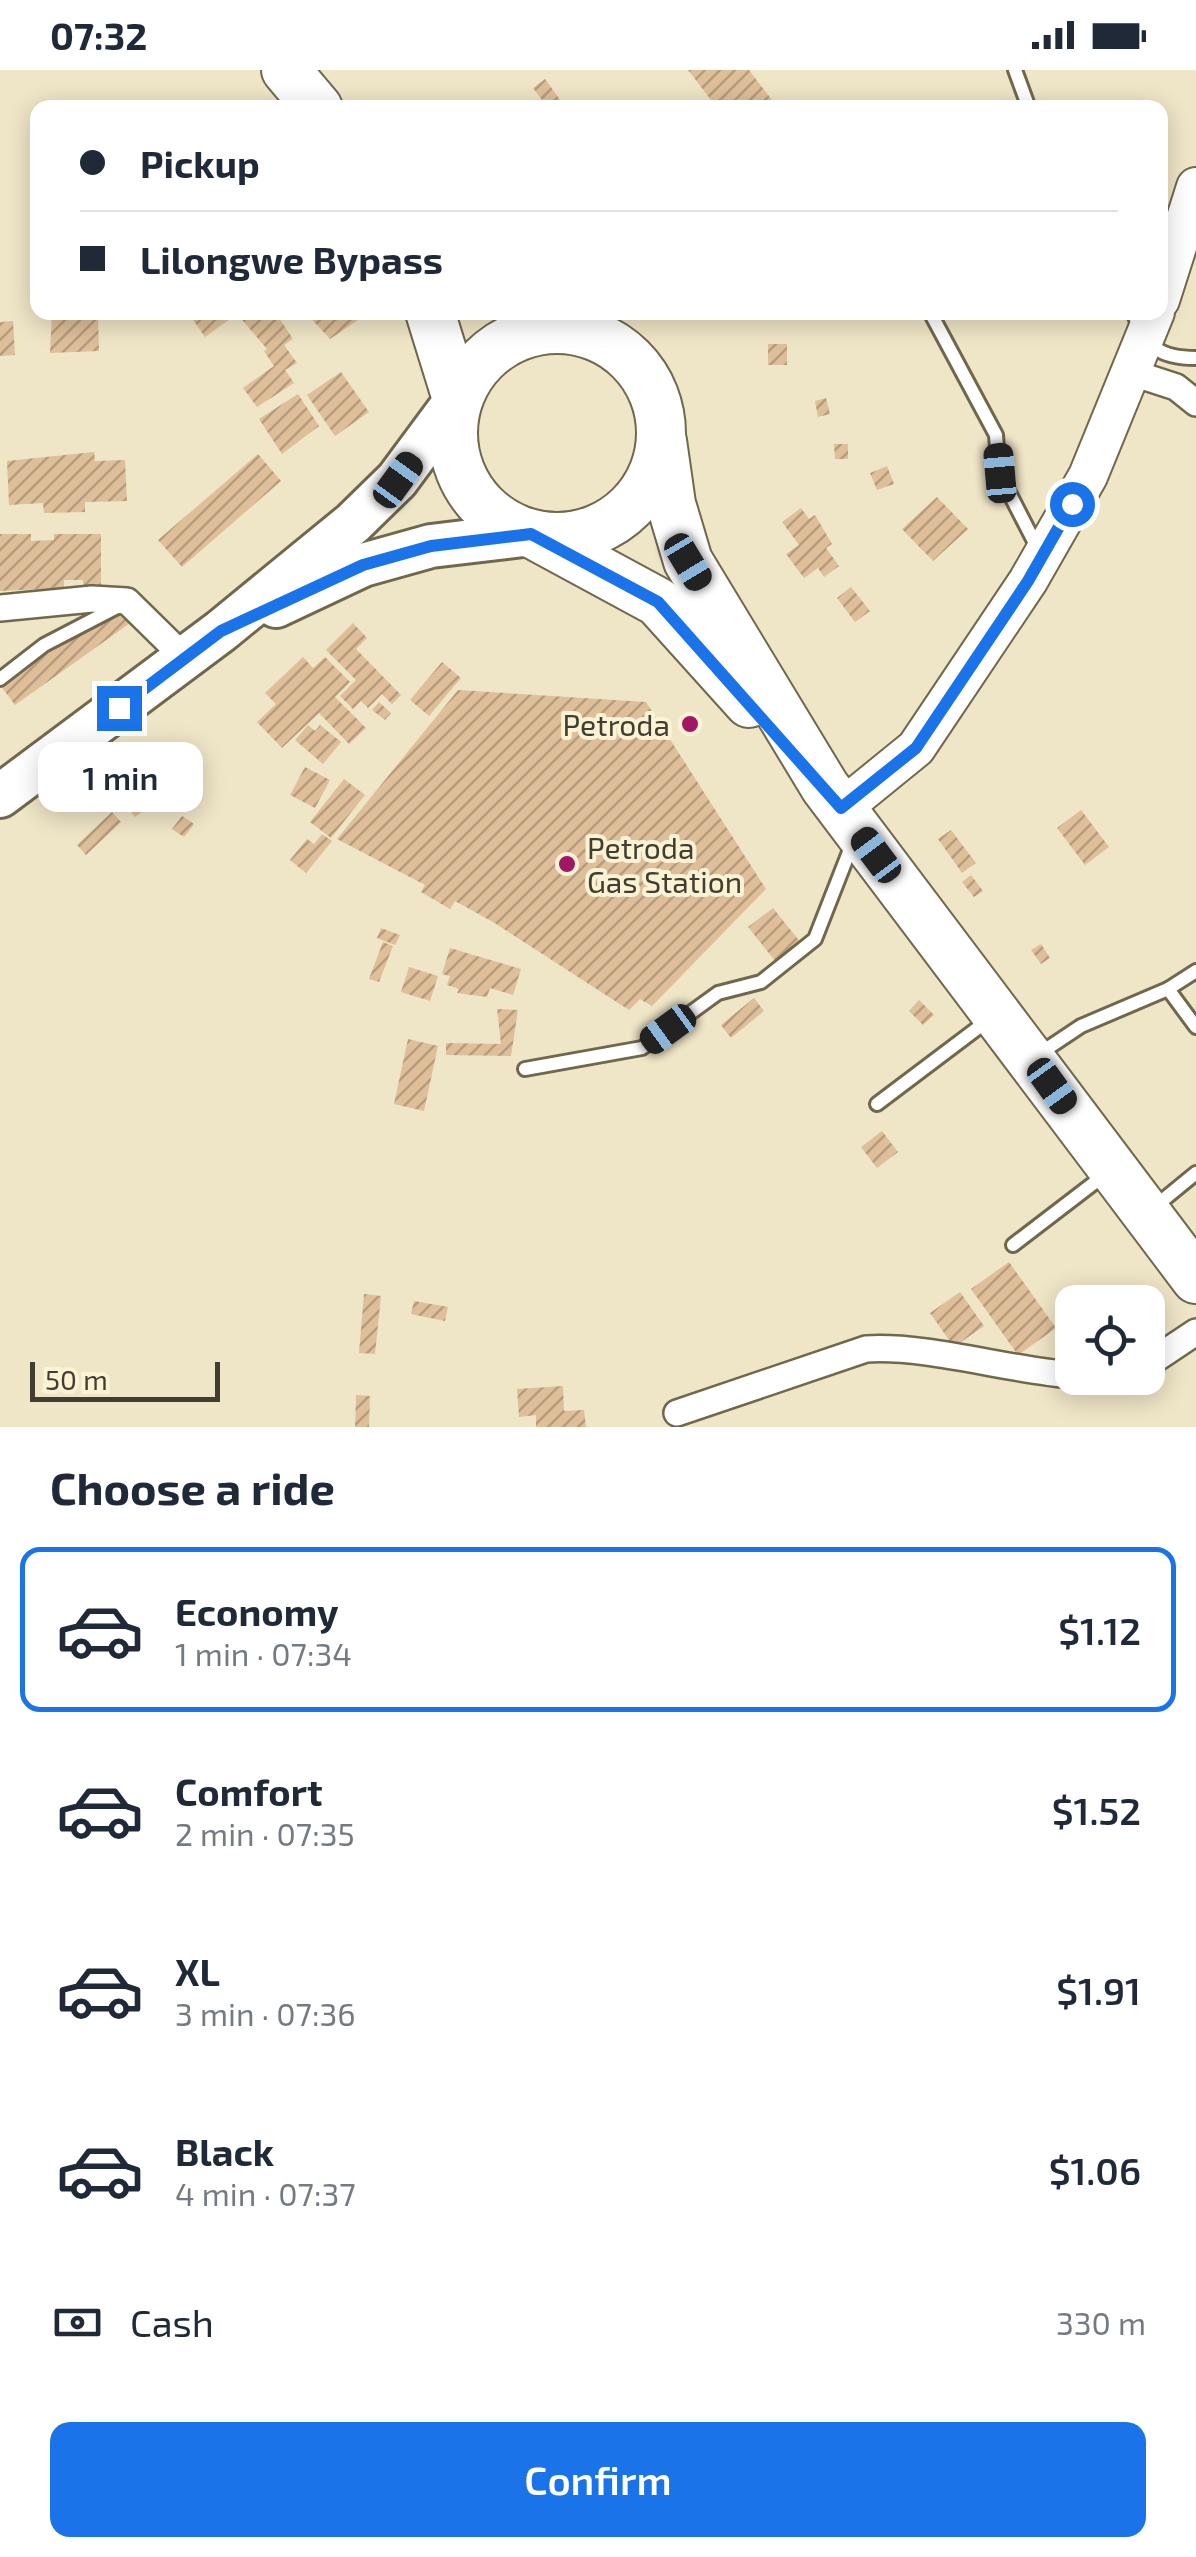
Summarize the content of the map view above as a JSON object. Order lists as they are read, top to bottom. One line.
{"places":["Petroda","Petroda Gas Station"],"scale_bar":"50 m","page":{"status":"07:32","banner":["Pickup","Lilongwe Bypass"],"bubble":"1 min","scale":"50 m","heading":"Choose a ride","list":[{"name":"Economy","note":"1 min · 07:34","value":"$1.12"},{"name":"Comfort","note":"2 min · 07:35","value":"$1.52"},{"name":"XL","note":"3 min · 07:36","value":"$1.91"},{"name":"Black","note":"4 min · 07:37","value":"$1.06"}],"pay":["Cash","330 m"],"buttons":"Confirm"}}
